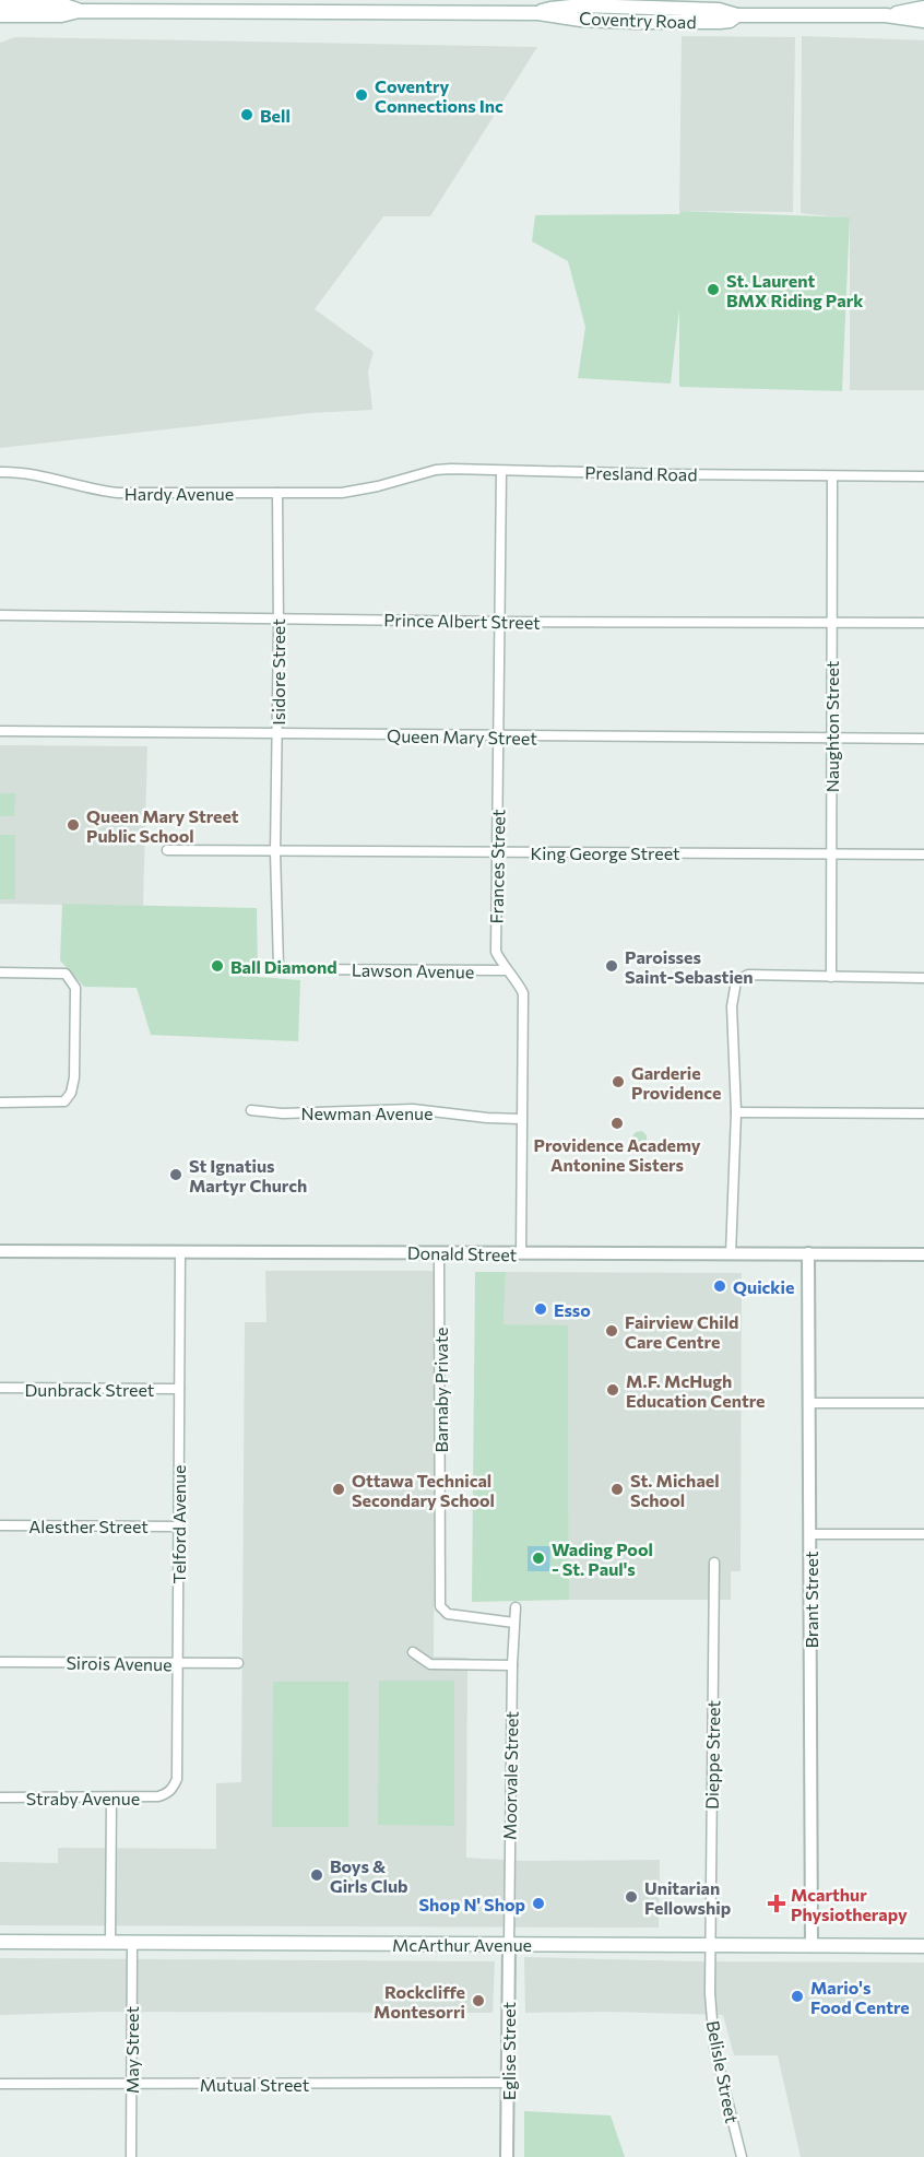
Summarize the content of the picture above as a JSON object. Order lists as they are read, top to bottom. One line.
{"streets":{"main road":["Coventry Road","McArthur Avenue"],"street":["Presland Road","Hardy Avenue","Prince Albert Street","Isidore Street","Naughton Street","Queen Mary Street","King George Street","Frances Street","Lawson Avenue","Newman Avenue","Donald Street","Dunbrack Street","Barnaby Private","Telford Avenue","Alesther Street","Brant Street","Sirois Avenue","Dieppe Street","Moorvale Street","Straby Avenue","May Street","Eglise Street","Belisle Street","Mutual Street"]},"crossings":[["Presland Road","Hardy Avenue"],["Presland Road","Naughton Street"],["Presland Road","Frances Street"],["Hardy Avenue","Isidore Street"],["Prince Albert Street","Isidore Street"],["Prince Albert Street","Naughton Street"],["Prince Albert Street","Frances Street"],["Isidore Street","Queen Mary Street"],["Isidore Street","King George Street"],["Isidore Street","Lawson Avenue"],["Naughton Street","Queen Mary Street"],["Naughton Street","King George Street"],["Queen Mary Street","Frances Street"],["King George Street","Frances Street"],["King George Street","Lawson Avenue"],["Frances Street","Lawson Avenue"],["Frances Street","Newman Avenue"],["Frances Street","Donald Street"],["Donald Street","Barnaby Private"],["Donald Street","Telford Avenue"],["Donald Street","Brant Street"],["Dunbrack Street","Telford Avenue"],["Barnaby Private","Moorvale Street"],["Telford Avenue","Alesther Street"],["Telford Avenue","Sirois Avenue"],["Telford Avenue","Straby Avenue"],["Brant Street","McArthur Avenue"],["Dieppe Street","McArthur Avenue"],["Dieppe Street","Belisle Street"],["Moorvale Street","McArthur Avenue"],["Moorvale Street","Eglise Street"],["McArthur Avenue","May Street"],["McArthur Avenue","Eglise Street"],["McArthur Avenue","Belisle Street"],["May Street","Mutual Street"],["Eglise Street","Mutual Street"]],"places":{"other":["Coventry Connections Inc","Bell","St. Laurent BMX Riding Park","Queen Mary Street Public School","Ball Diamond","Paroisses Saint-Sebastien","Garderie Providence","Providence Academy Antonine Sisters","St Ignatius Martyr Church","Quickie","Esso","Fairview Child Care Centre","M.F. McHugh Education Centre","Ottawa Technical Secondary School","St. Michael School","Wading Pool - St. Paul's","Boys & Girls Club","Unitarian Fellowship","Shop N' Shop","Mario's Food Centre","Rockcliffe Montesorri"],"health":["Mcarthur Physiotherapy"]}}
